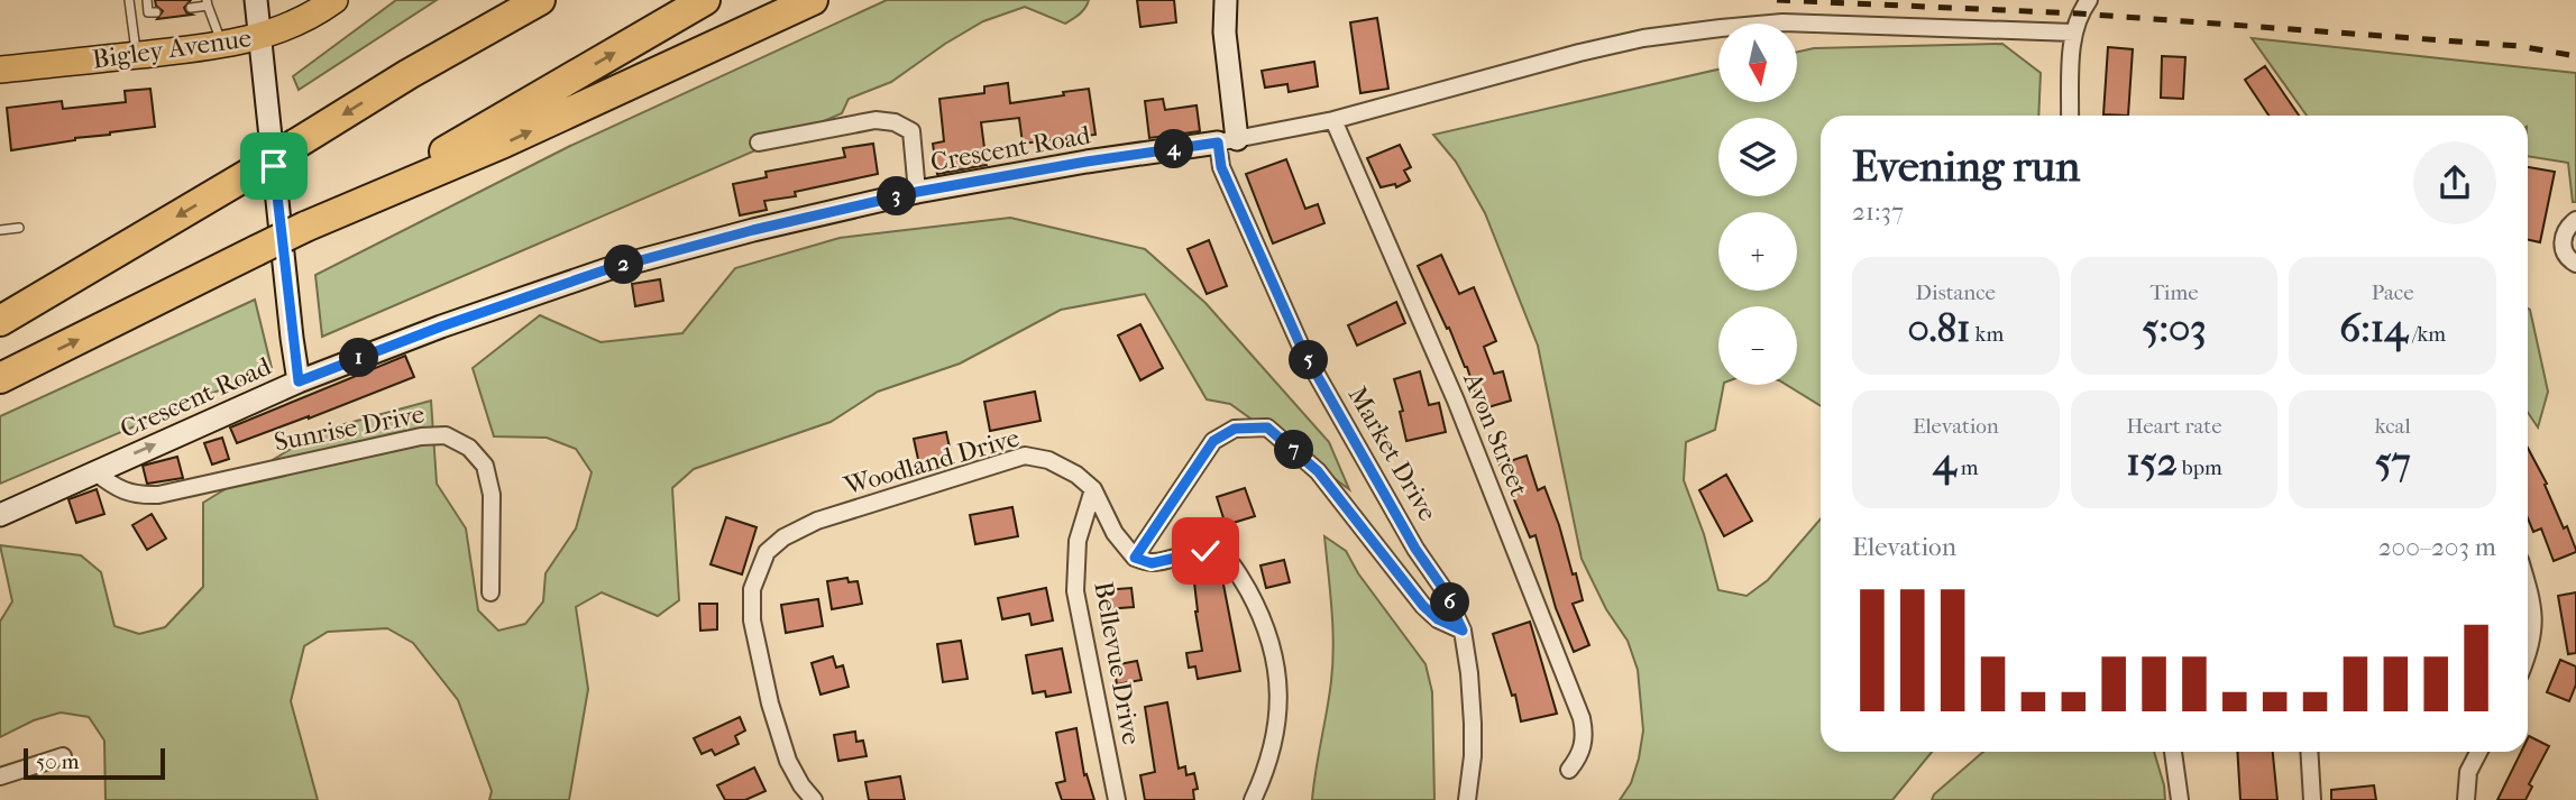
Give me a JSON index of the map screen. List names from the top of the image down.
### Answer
{
  "streets": {
    "main road": ["Bigley Avenue"],
    "street": [
      "Crescent Road",
      "Sunrise Drive",
      "Avon Street",
      "Market Drive",
      "Woodland Drive",
      "Bellevue Drive"
    ]
  },
  "crossings": [
    ["Crescent Road", "Sunrise Drive"],
    ["Crescent Road", "Avon Street"],
    ["Crescent Road", "Market Drive"],
    ["Woodland Drive", "Bellevue Drive"]
  ],
  "scale_bar": "50 m",
  "north": "bottom",
  "page": {
    "map_buttons": ["+", "−"],
    "heading": ["Evening run", "21:37"],
    "pins": [
      "4",
      "3",
      "2",
      "1",
      "5",
      "7",
      "6"
    ],
    "stats": [
      ["Distance", "0.81 km"],
      ["Time", "5:03"],
      ["Pace", "6:14 /km"],
      ["Elevation", "4 m"],
      ["Heart rate", "152 bpm"],
      ["kcal", "57"]
    ],
    "chart": ["Elevation", "200–203 m"],
    "scale": "50 m"
  }
}
